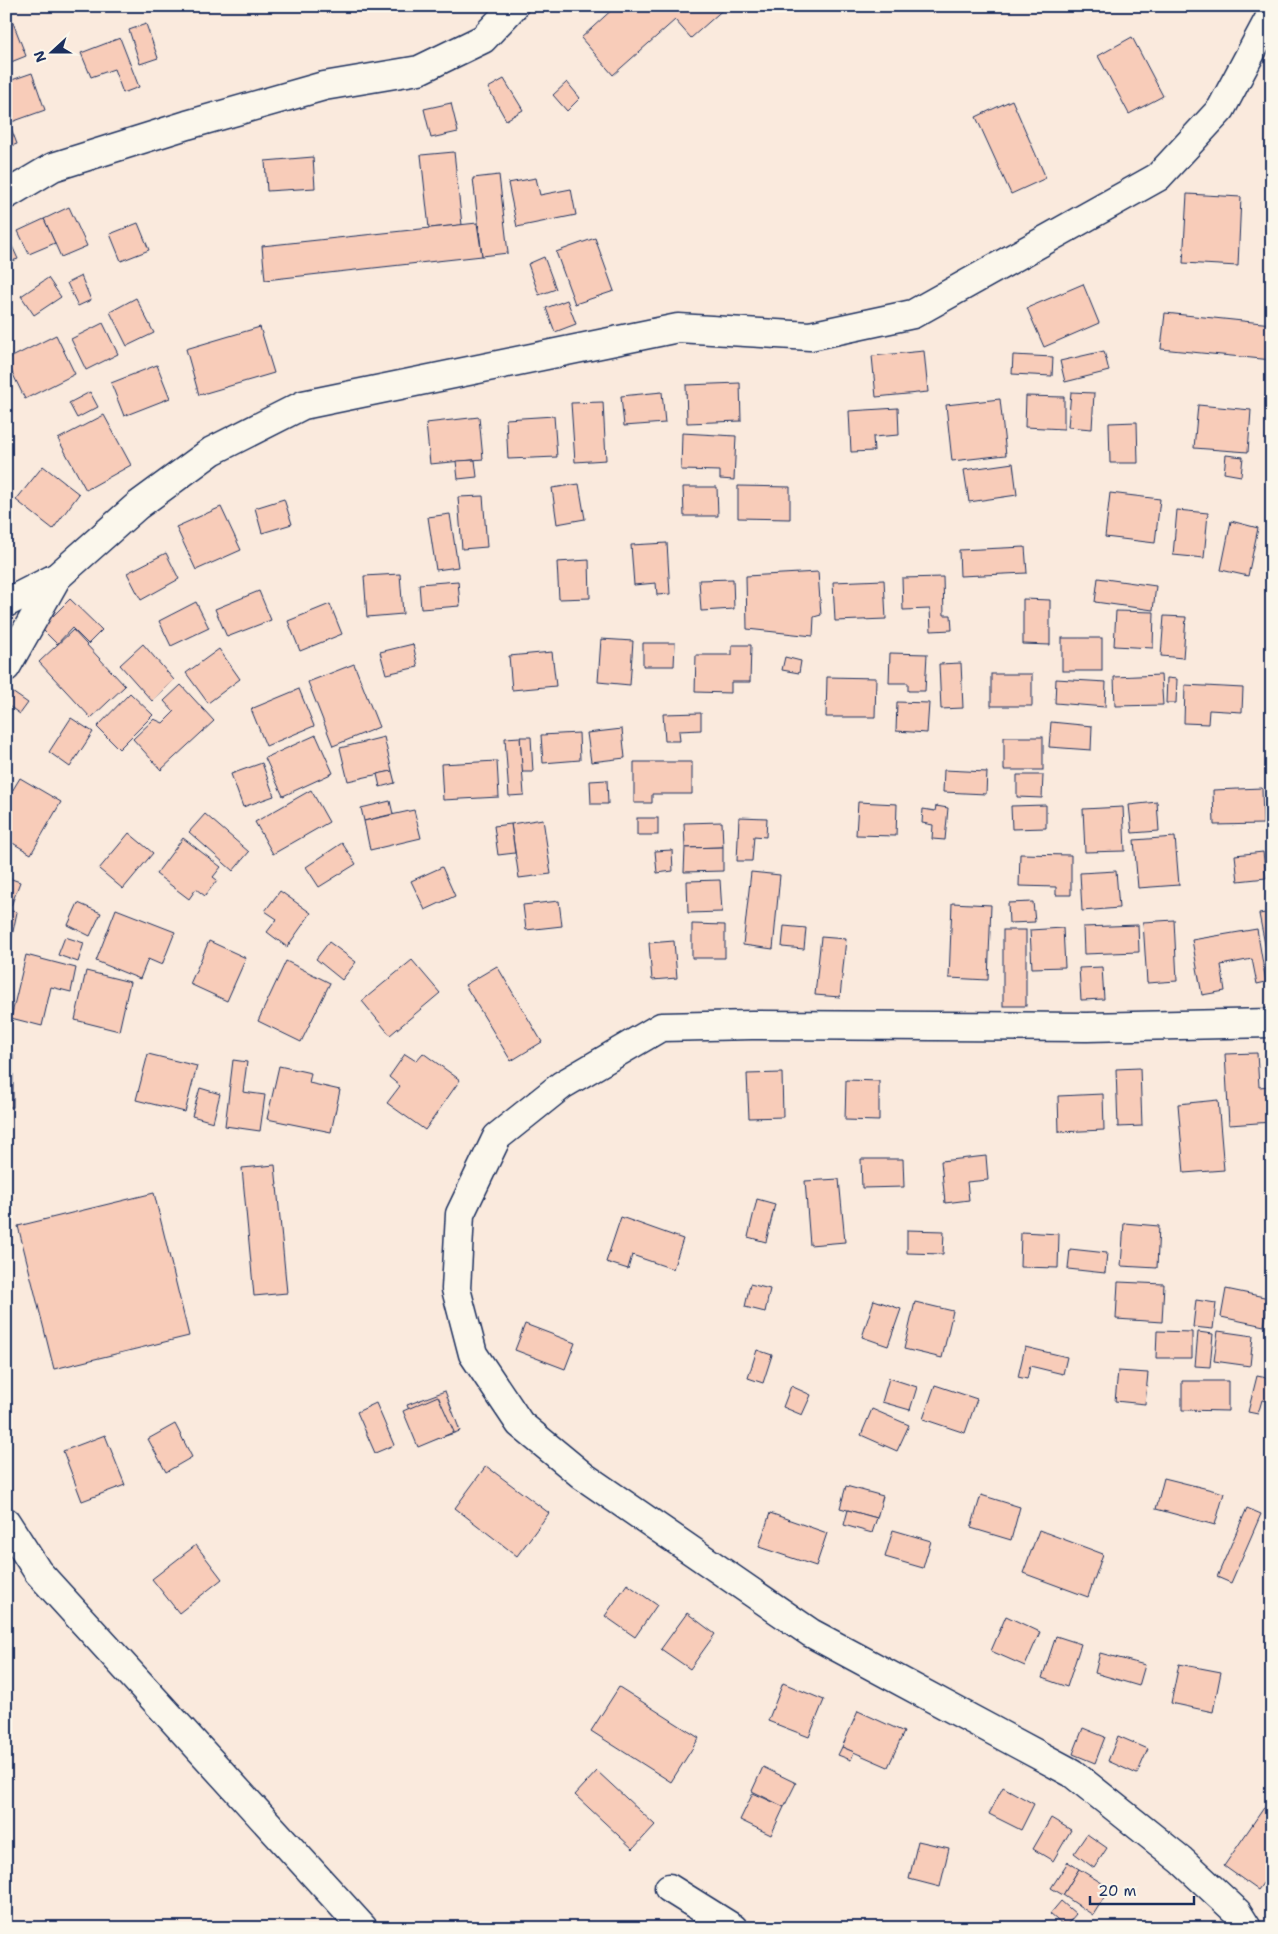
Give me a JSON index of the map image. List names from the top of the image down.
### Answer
{
  "scale_bar": "20 m",
  "north": "left"
}
